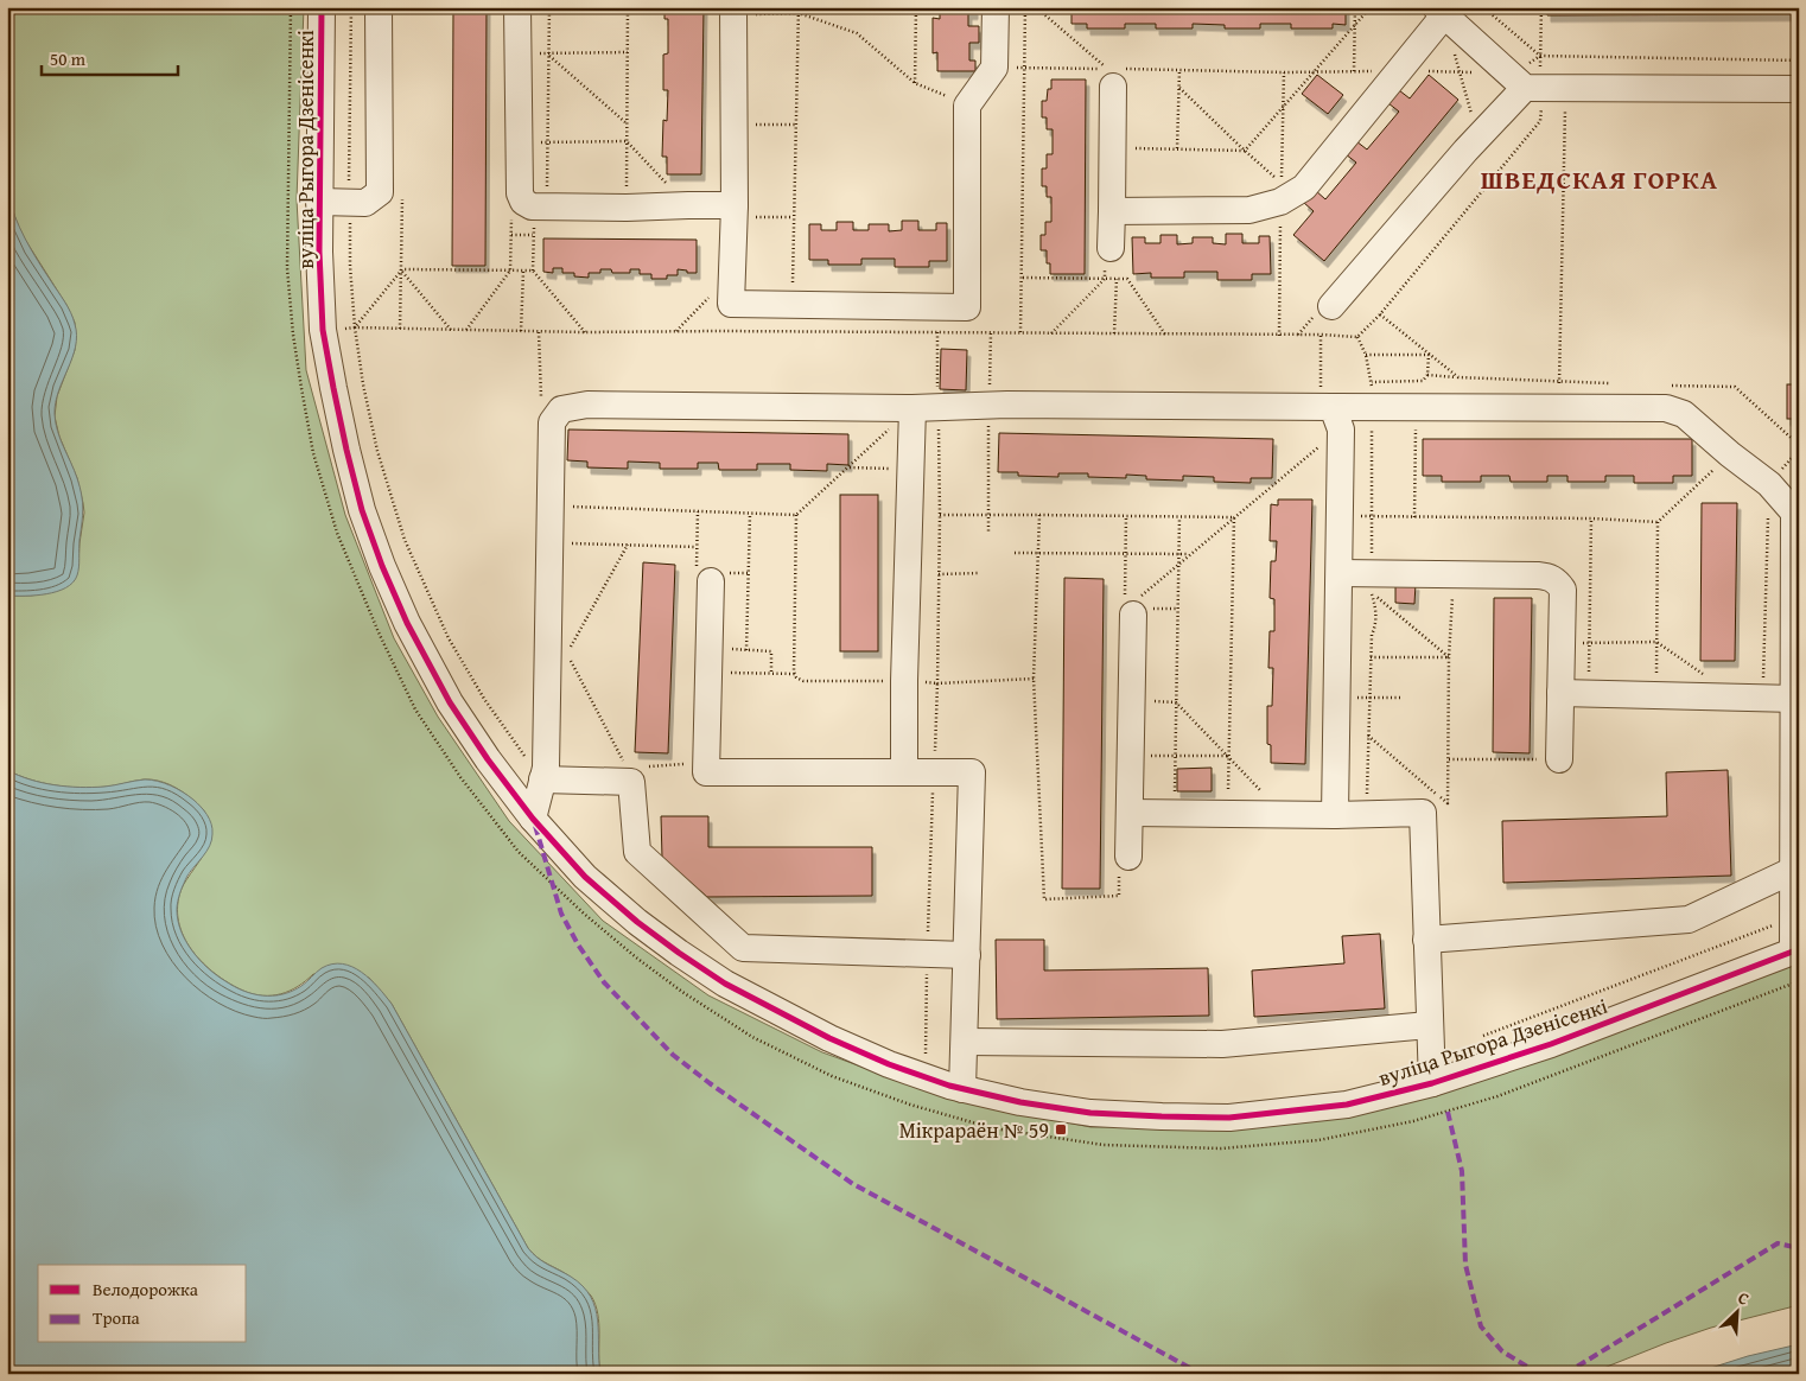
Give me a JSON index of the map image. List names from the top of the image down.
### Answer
{
  "streets": {
    "street": ["вуліца Рыгора Дзенісенкі"]
  },
  "districts": ["ШВЕДСКАЯ ГОРКА"],
  "places": {
    "transit": ["Мікрараён № 59"]
  },
  "legend": ["Велодорожка", "Тропа"],
  "scale_bar": "50 m",
  "north": "top right"
}
